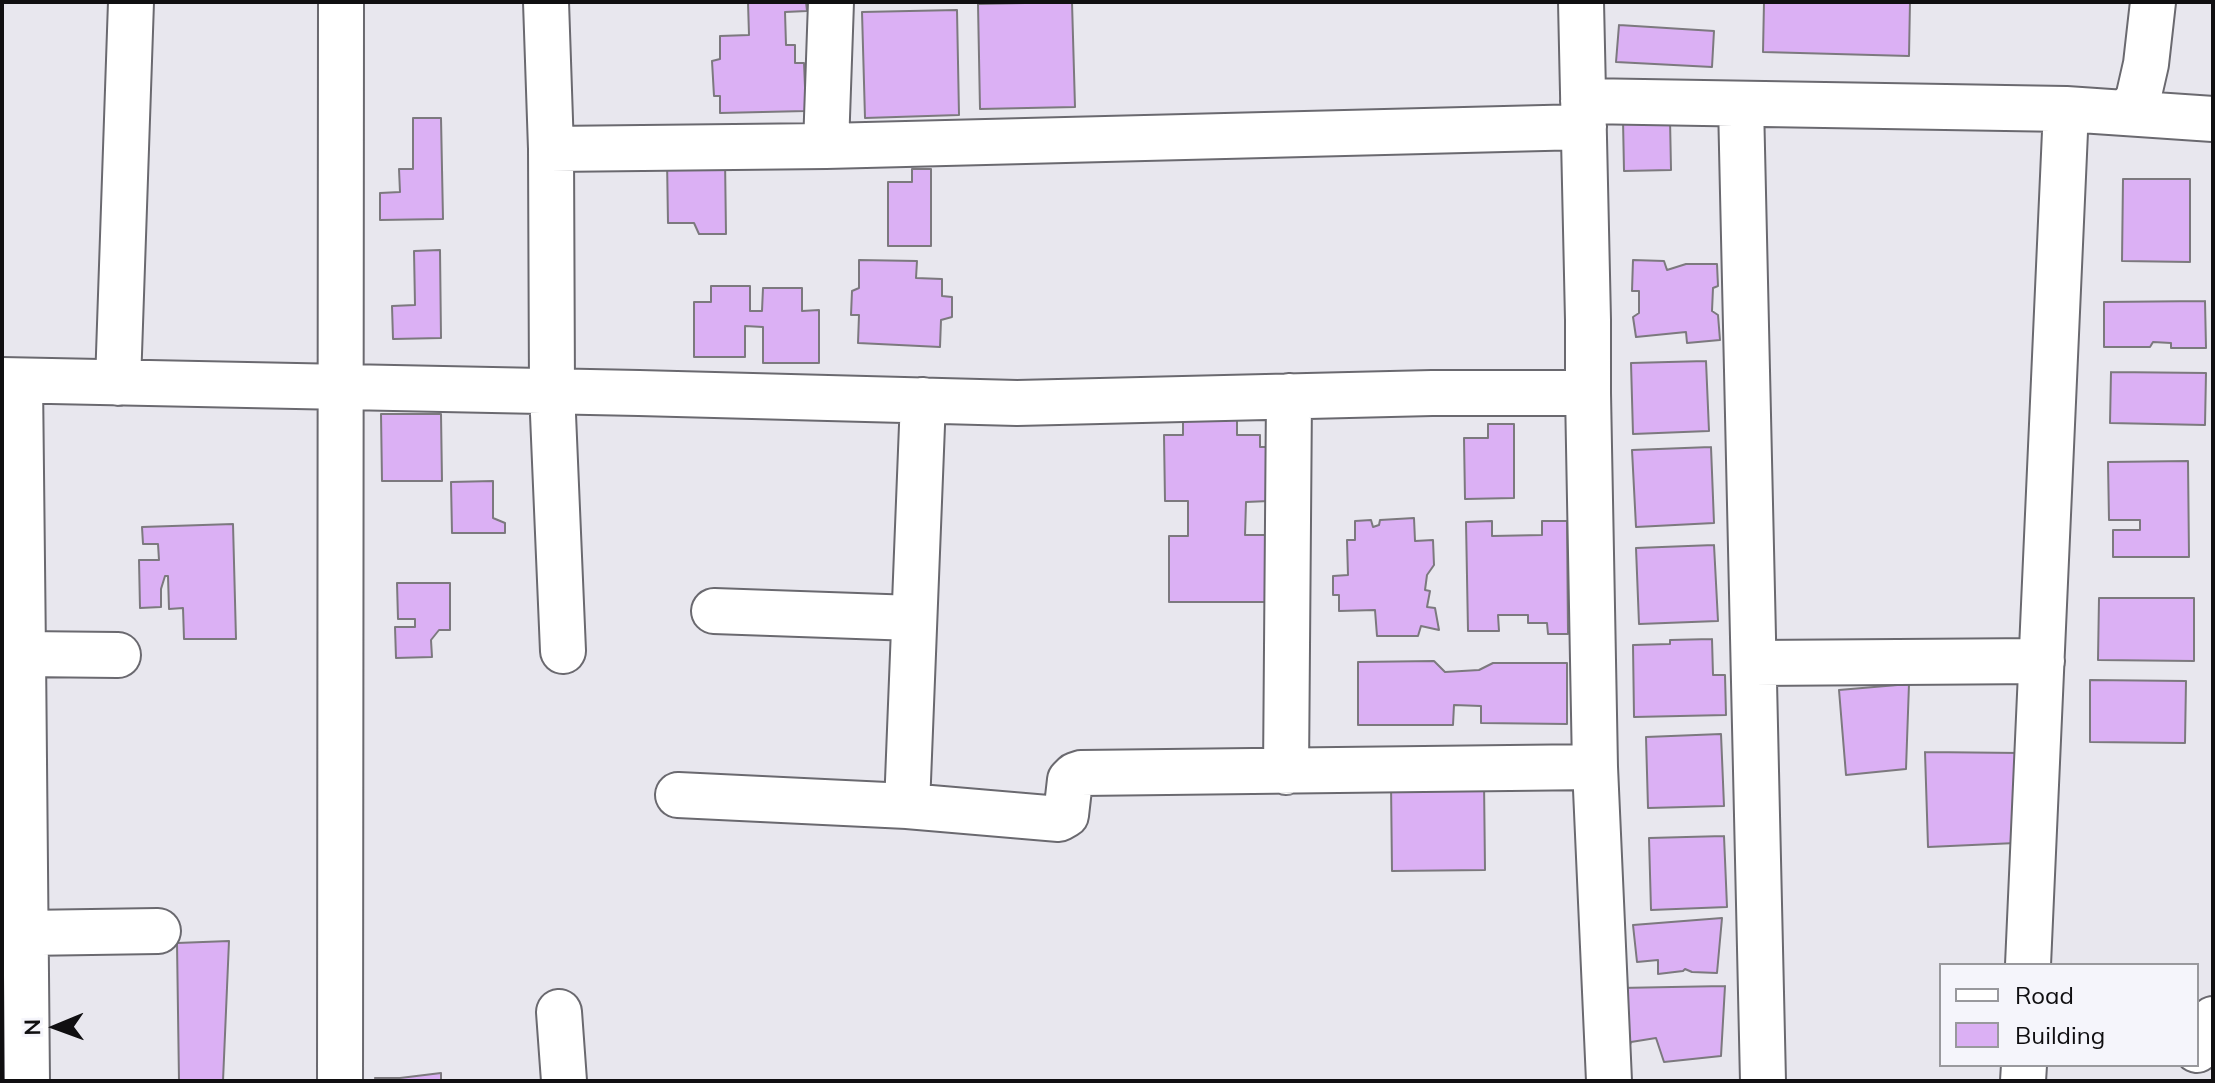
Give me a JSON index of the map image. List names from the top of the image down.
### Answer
{
  "legend": ["Road", "Building"],
  "north": "left"
}
